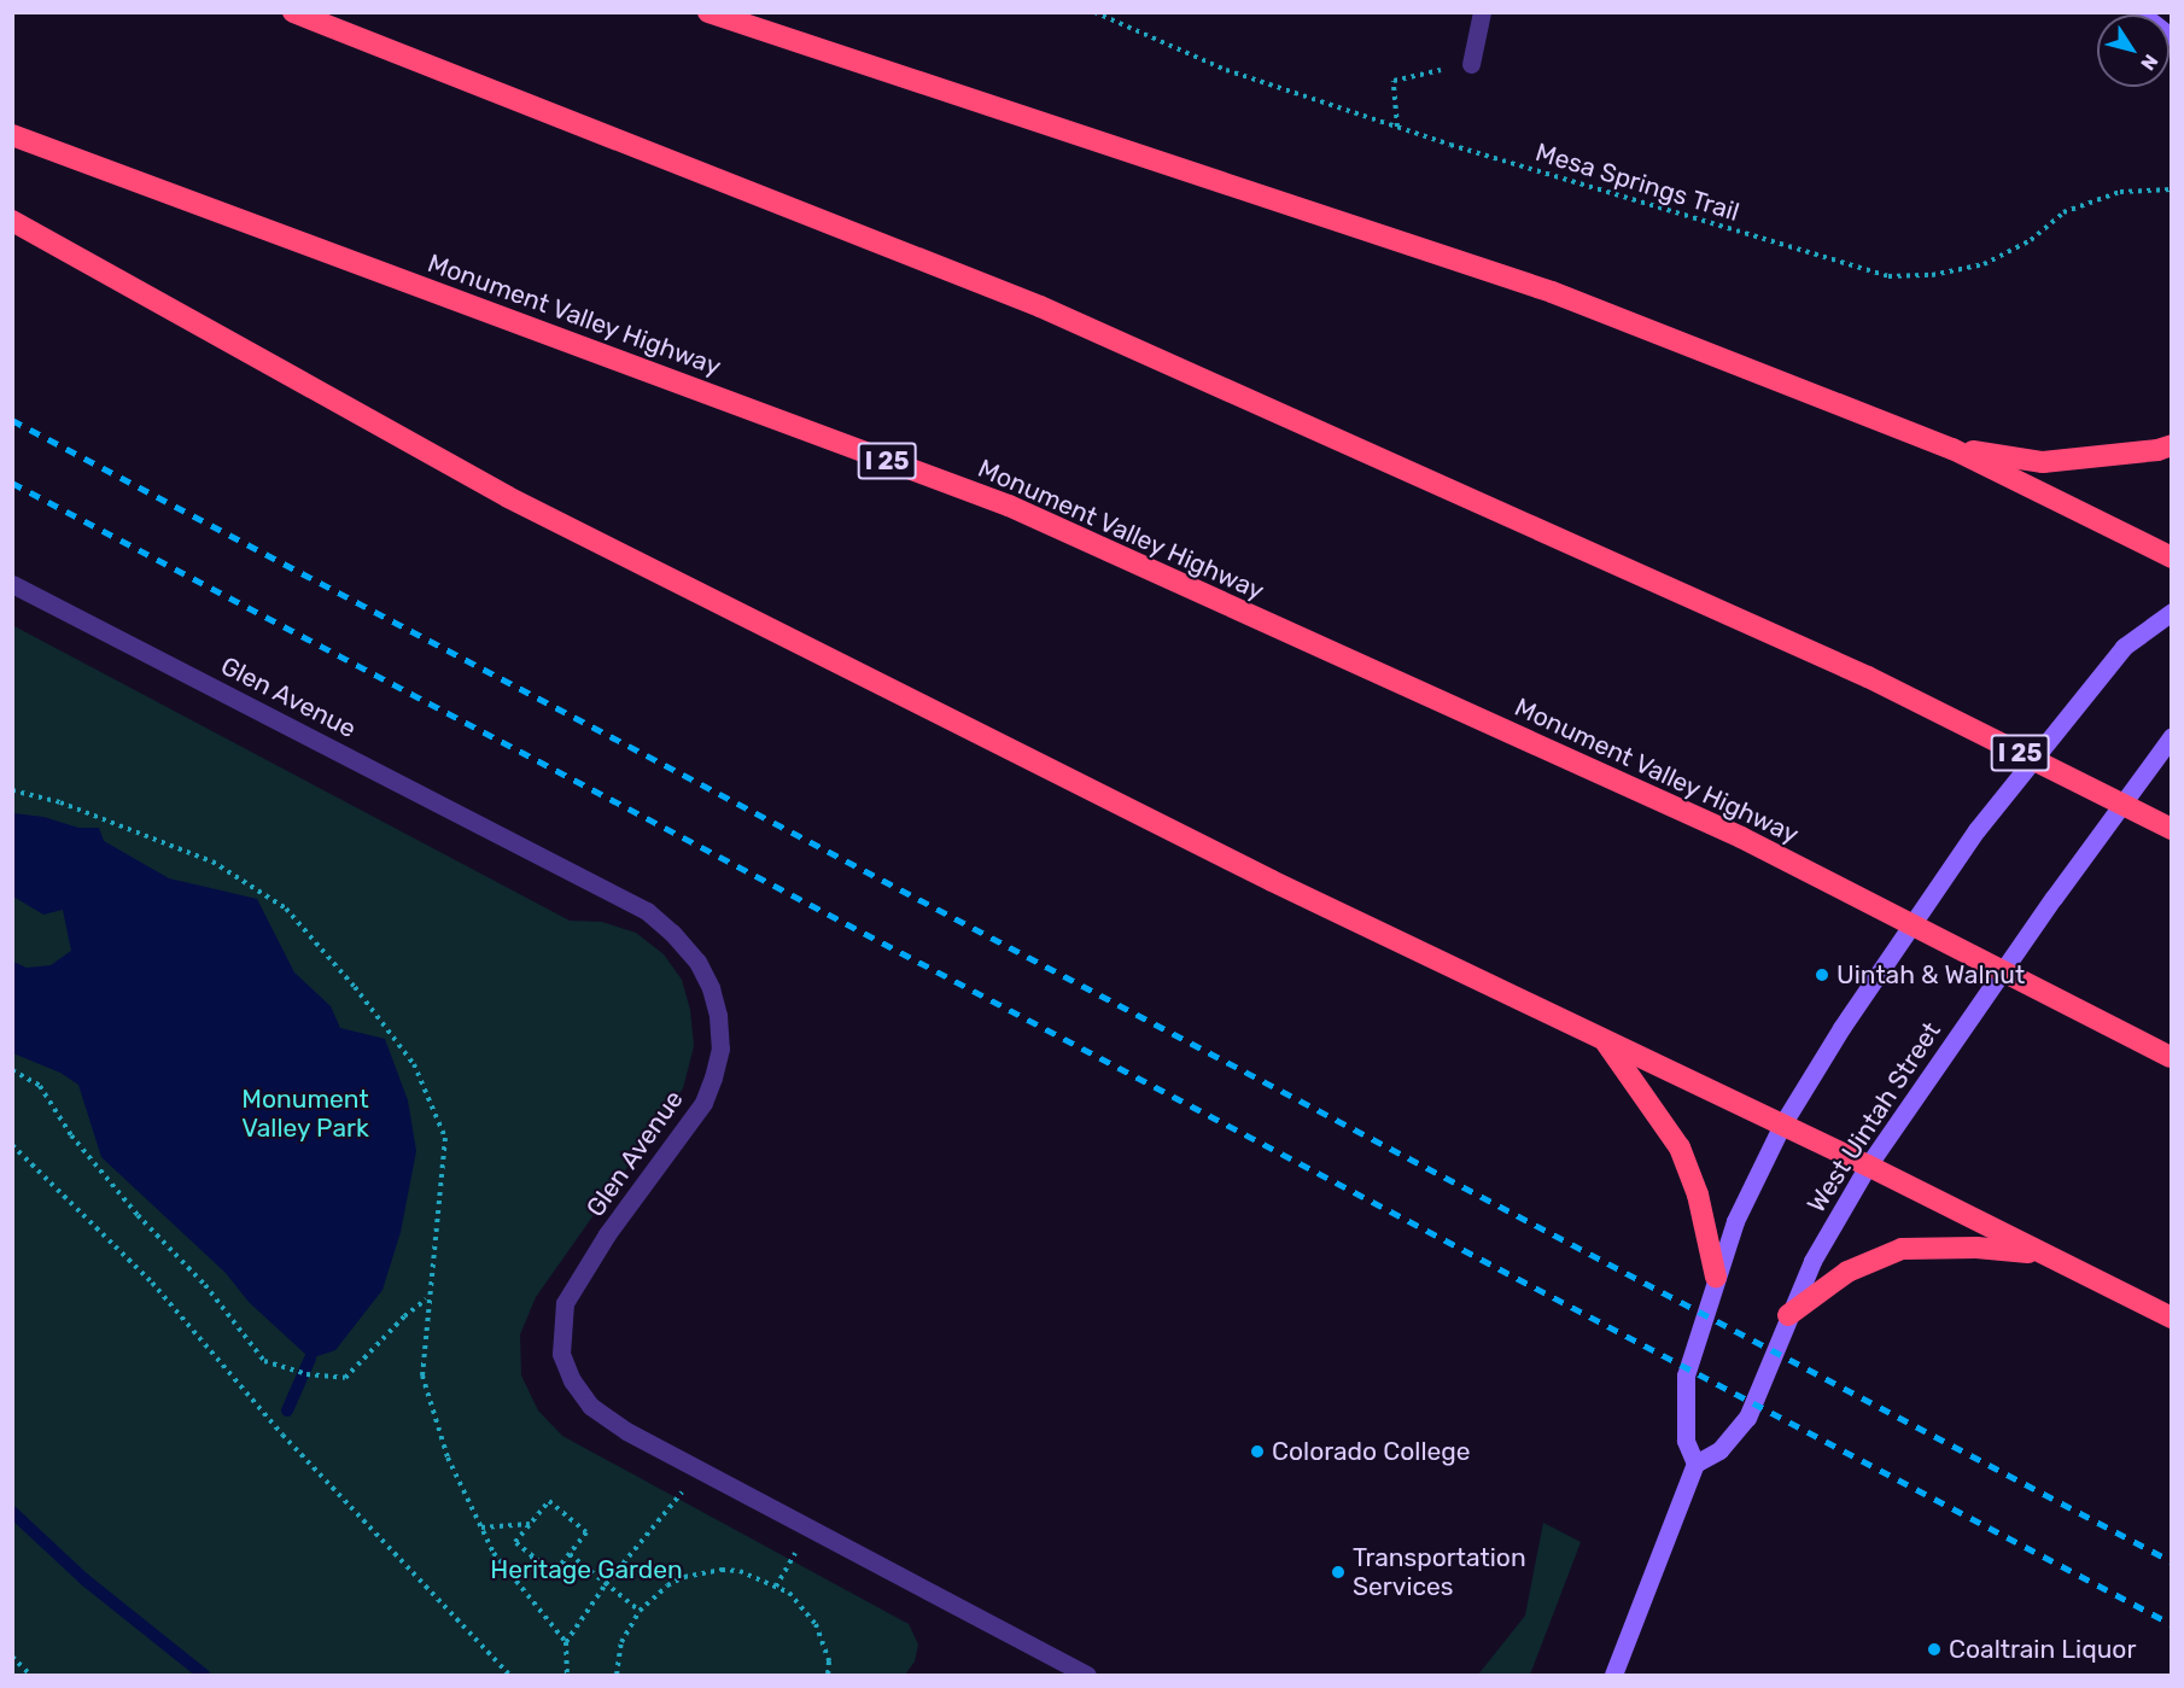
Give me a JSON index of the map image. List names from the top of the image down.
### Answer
{
  "streets": {
    "highway": ["Monument Valley Highway", "I 25"],
    "main road": ["West Uintah Street"],
    "street": ["Glen Avenue"],
    "path": ["Mesa Springs Trail"]
  },
  "parks": ["Monument Valley Park", "Heritage Garden"],
  "places": [
    "Uintah & Walnut",
    "Colorado College",
    "Transportation Services",
    "Coaltrain Liquor"
  ],
  "north": "bottom right"
}
